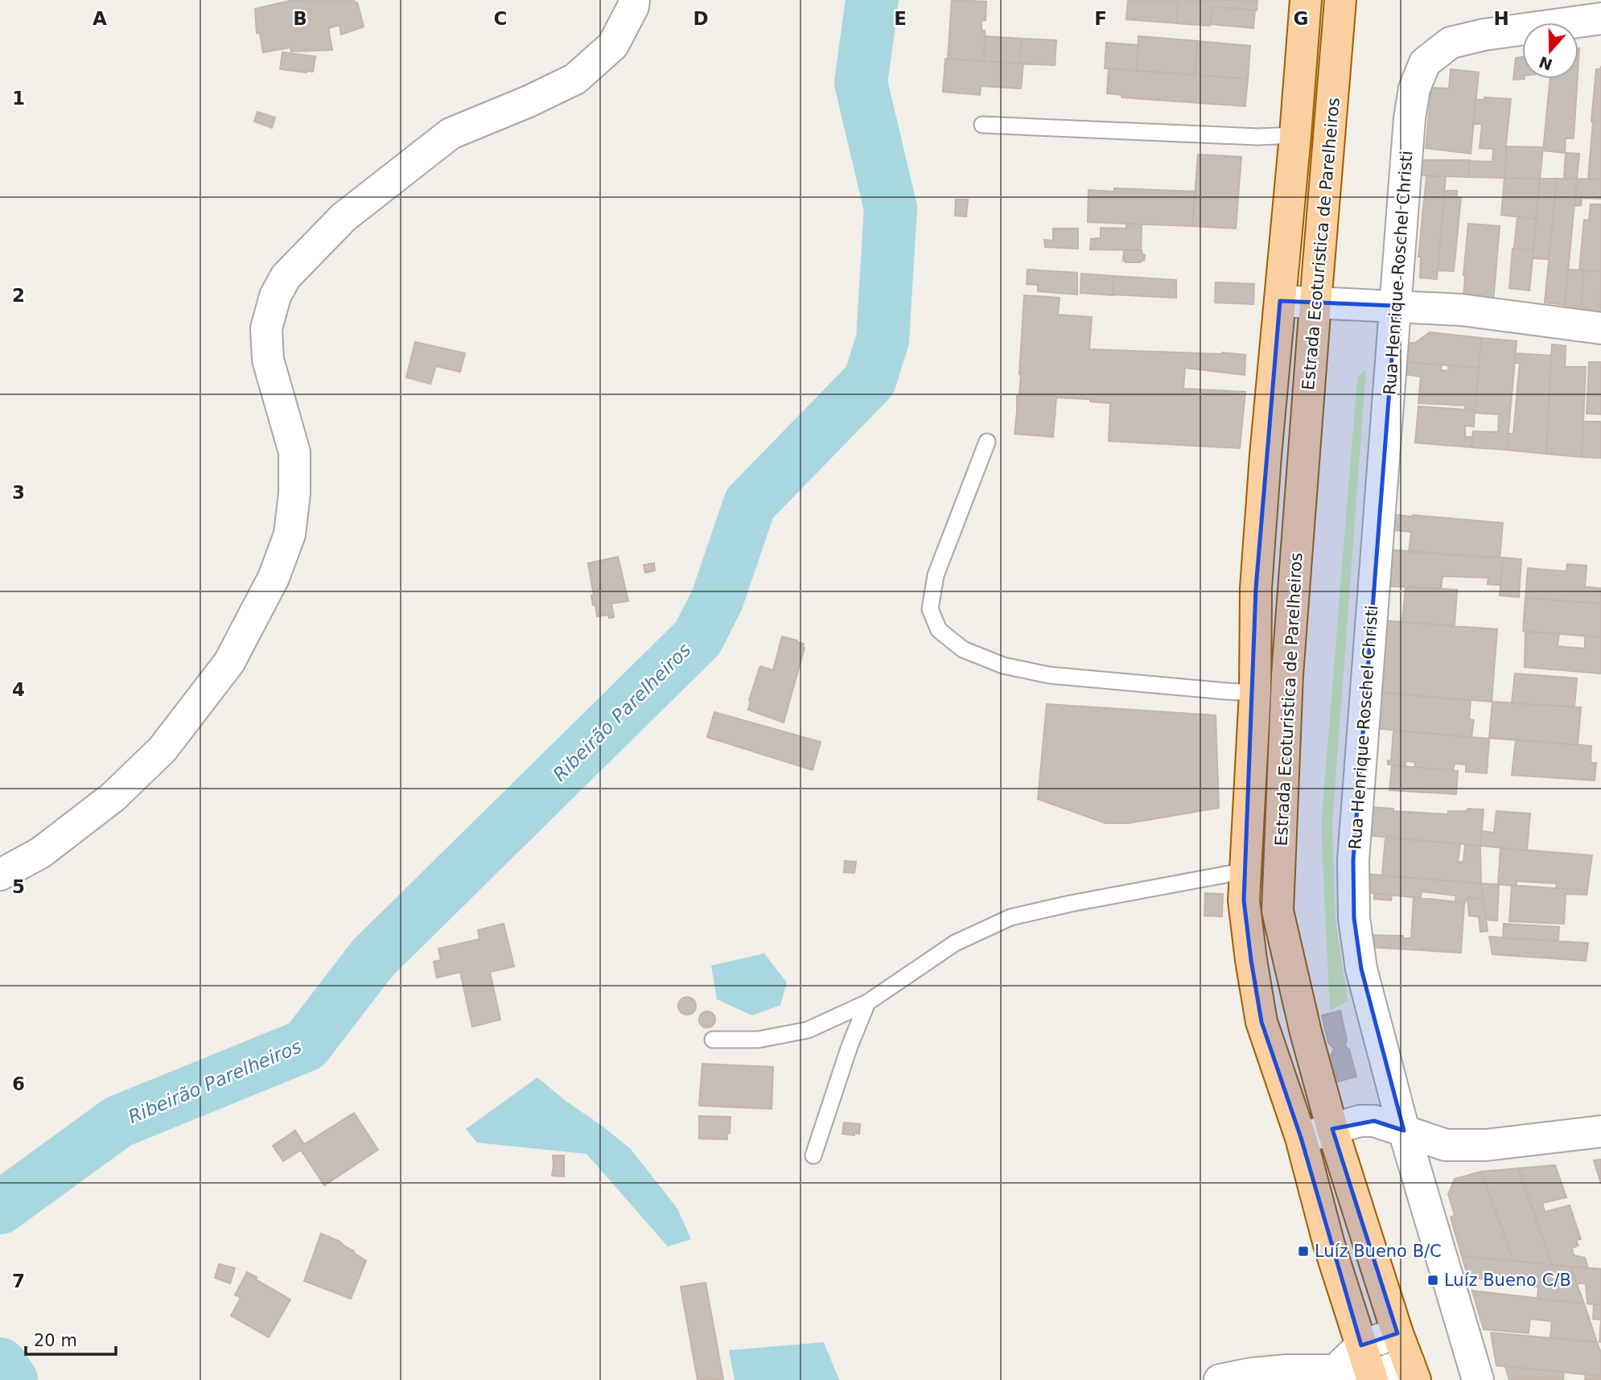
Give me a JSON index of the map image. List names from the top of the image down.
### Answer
{
  "streets": {
    "main road": ["Estrada Ecoturistica de Parelheiros"],
    "street": ["Rua Henrique Roschel Christi"]
  },
  "water": ["Ribeirão Parelheiros"],
  "places": {
    "transit": ["Luíz Bueno B/C", "Luíz Bueno C/B"]
  },
  "scale_bar": "20 m",
  "north": "bottom",
  "grid": {
    "columns": [
      "A",
      "B",
      "C",
      "D",
      "E",
      "F",
      "G",
      "H"
    ],
    "rows": [
      "1",
      "2",
      "3",
      "4",
      "5",
      "6",
      "7"
    ]
  }
}
